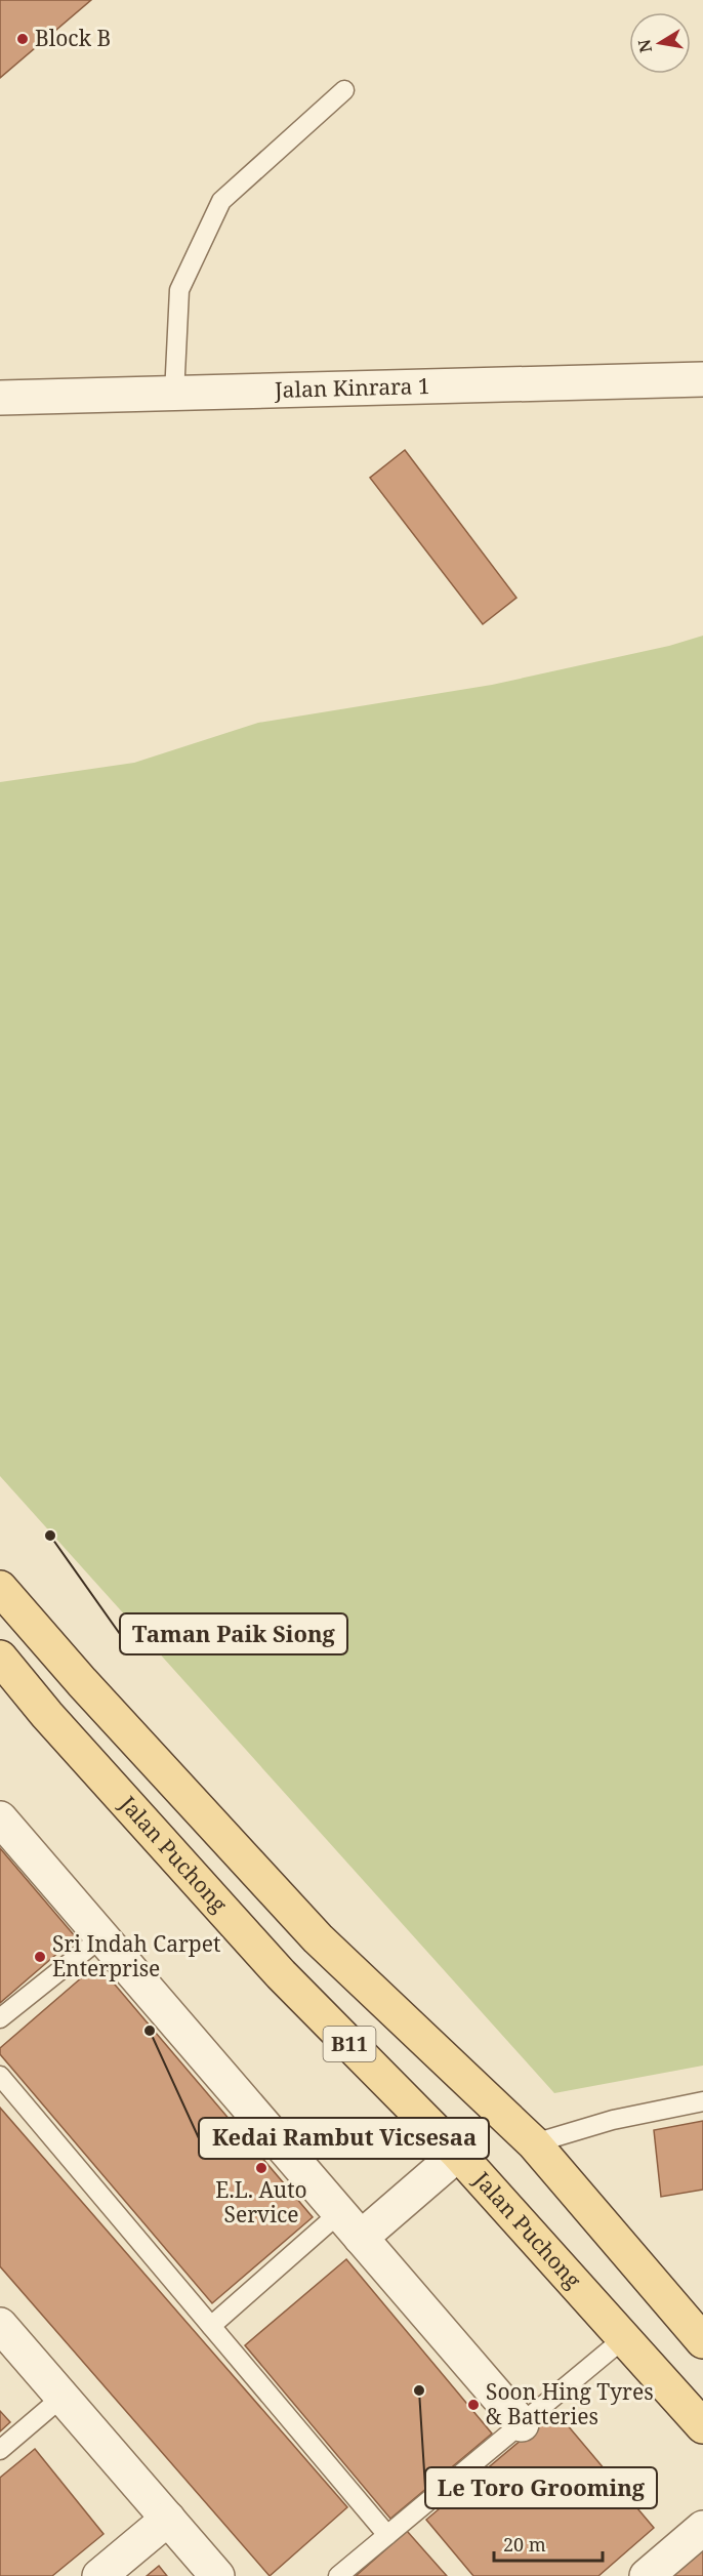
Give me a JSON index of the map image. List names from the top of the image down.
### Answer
{
  "streets": {
    "main road": ["Jalan Puchong", "B11"],
    "street": ["Jalan Kinrara 1"]
  },
  "places": [
    "Block B",
    "Taman Paik Siong",
    "Sri Indah Carpet Enterprise",
    "Kedai Rambut Vicsesaa",
    "E.L. Auto Service",
    "Le Toro Grooming",
    "Soon Hing Tyres & Batteries"
  ],
  "scale_bar": "20 m",
  "north": "left"
}
